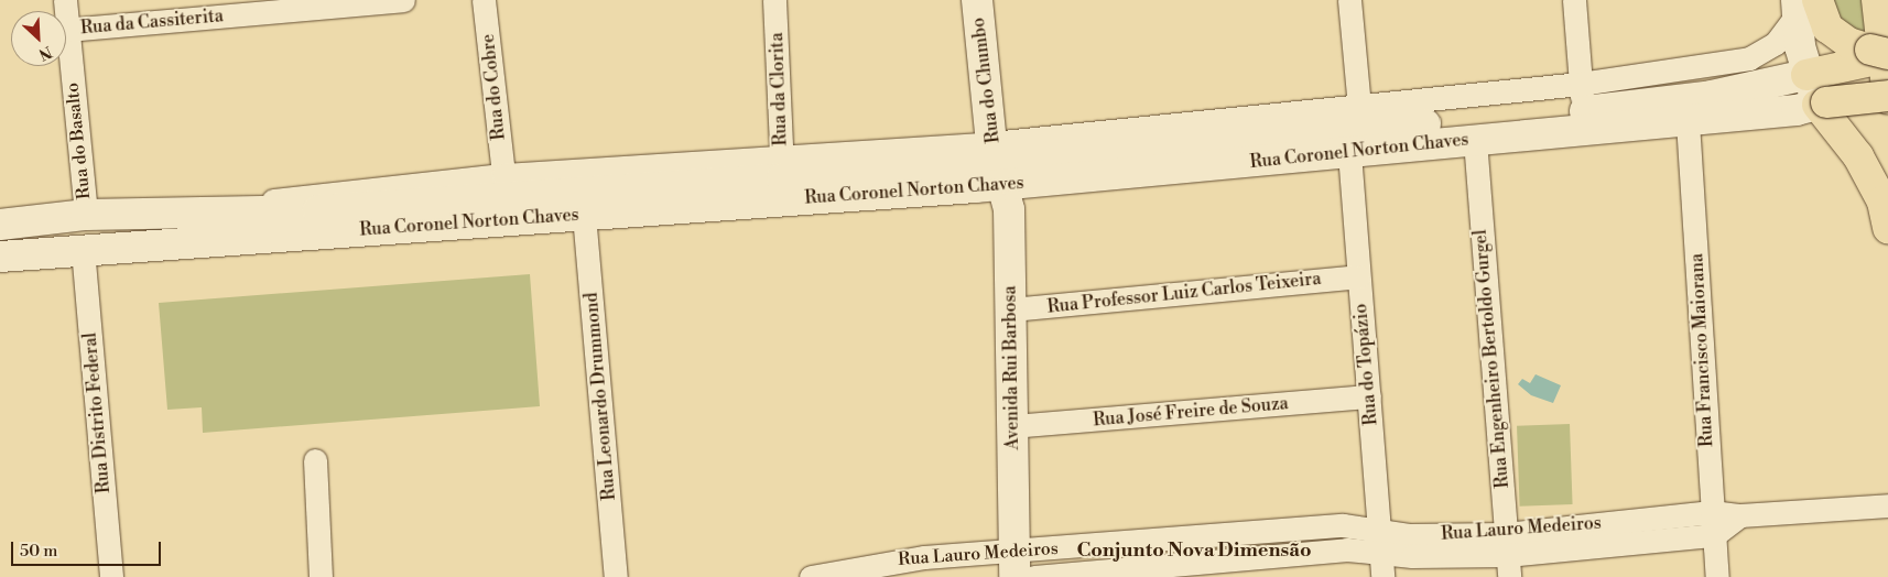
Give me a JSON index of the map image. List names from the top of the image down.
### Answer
{
  "streets": {
    "main road": ["Rua do Chumbo", "Rua Coronel Norton Chaves", "Avenida Rui Barbosa"],
    "street": [
      "Rua da Cassiterita",
      "Rua do Cobre",
      "Rua da Clorita",
      "Rua do Basalto",
      "Rua Professor Luiz Carlos Teixeira",
      "Rua Francisco Maiorana",
      "Rua Engenheiro Bertoldo Gurgel",
      "Rua do Topázio",
      "Rua Leonardo Drummond",
      "Rua José Freire de Souza",
      "Rua Distrito Federal",
      "Rua Lauro Medeiros"
    ]
  },
  "crossings": [
    ["Rua da Cassiterita", "Rua do Basalto"],
    ["Rua do Chumbo", "Rua Coronel Norton Chaves"],
    ["Rua do Chumbo", "Avenida Rui Barbosa"],
    ["Rua do Cobre", "Rua Coronel Norton Chaves"],
    ["Rua da Clorita", "Rua Coronel Norton Chaves"],
    ["Rua do Basalto", "Rua Coronel Norton Chaves"],
    ["Rua Coronel Norton Chaves", "Rua Francisco Maiorana"],
    ["Rua Coronel Norton Chaves", "Rua Engenheiro Bertoldo Gurgel"],
    ["Rua Coronel Norton Chaves", "Rua do Topázio"],
    ["Rua Coronel Norton Chaves", "Avenida Rui Barbosa"],
    ["Rua Coronel Norton Chaves", "Rua Leonardo Drummond"],
    ["Rua Coronel Norton Chaves", "Rua Distrito Federal"],
    ["Rua Professor Luiz Carlos Teixeira", "Rua do Topázio"],
    ["Rua Professor Luiz Carlos Teixeira", "Avenida Rui Barbosa"],
    ["Rua Francisco Maiorana", "Rua Lauro Medeiros"],
    ["Rua Engenheiro Bertoldo Gurgel", "Rua Lauro Medeiros"],
    ["Rua do Topázio", "Rua José Freire de Souza"],
    ["Rua do Topázio", "Rua Lauro Medeiros"],
    ["Avenida Rui Barbosa", "Rua José Freire de Souza"],
    ["Avenida Rui Barbosa", "Rua Lauro Medeiros"]
  ],
  "districts": ["Conjunto Nova Dimensão"],
  "scale_bar": "50 m",
  "north": "bottom right"
}
